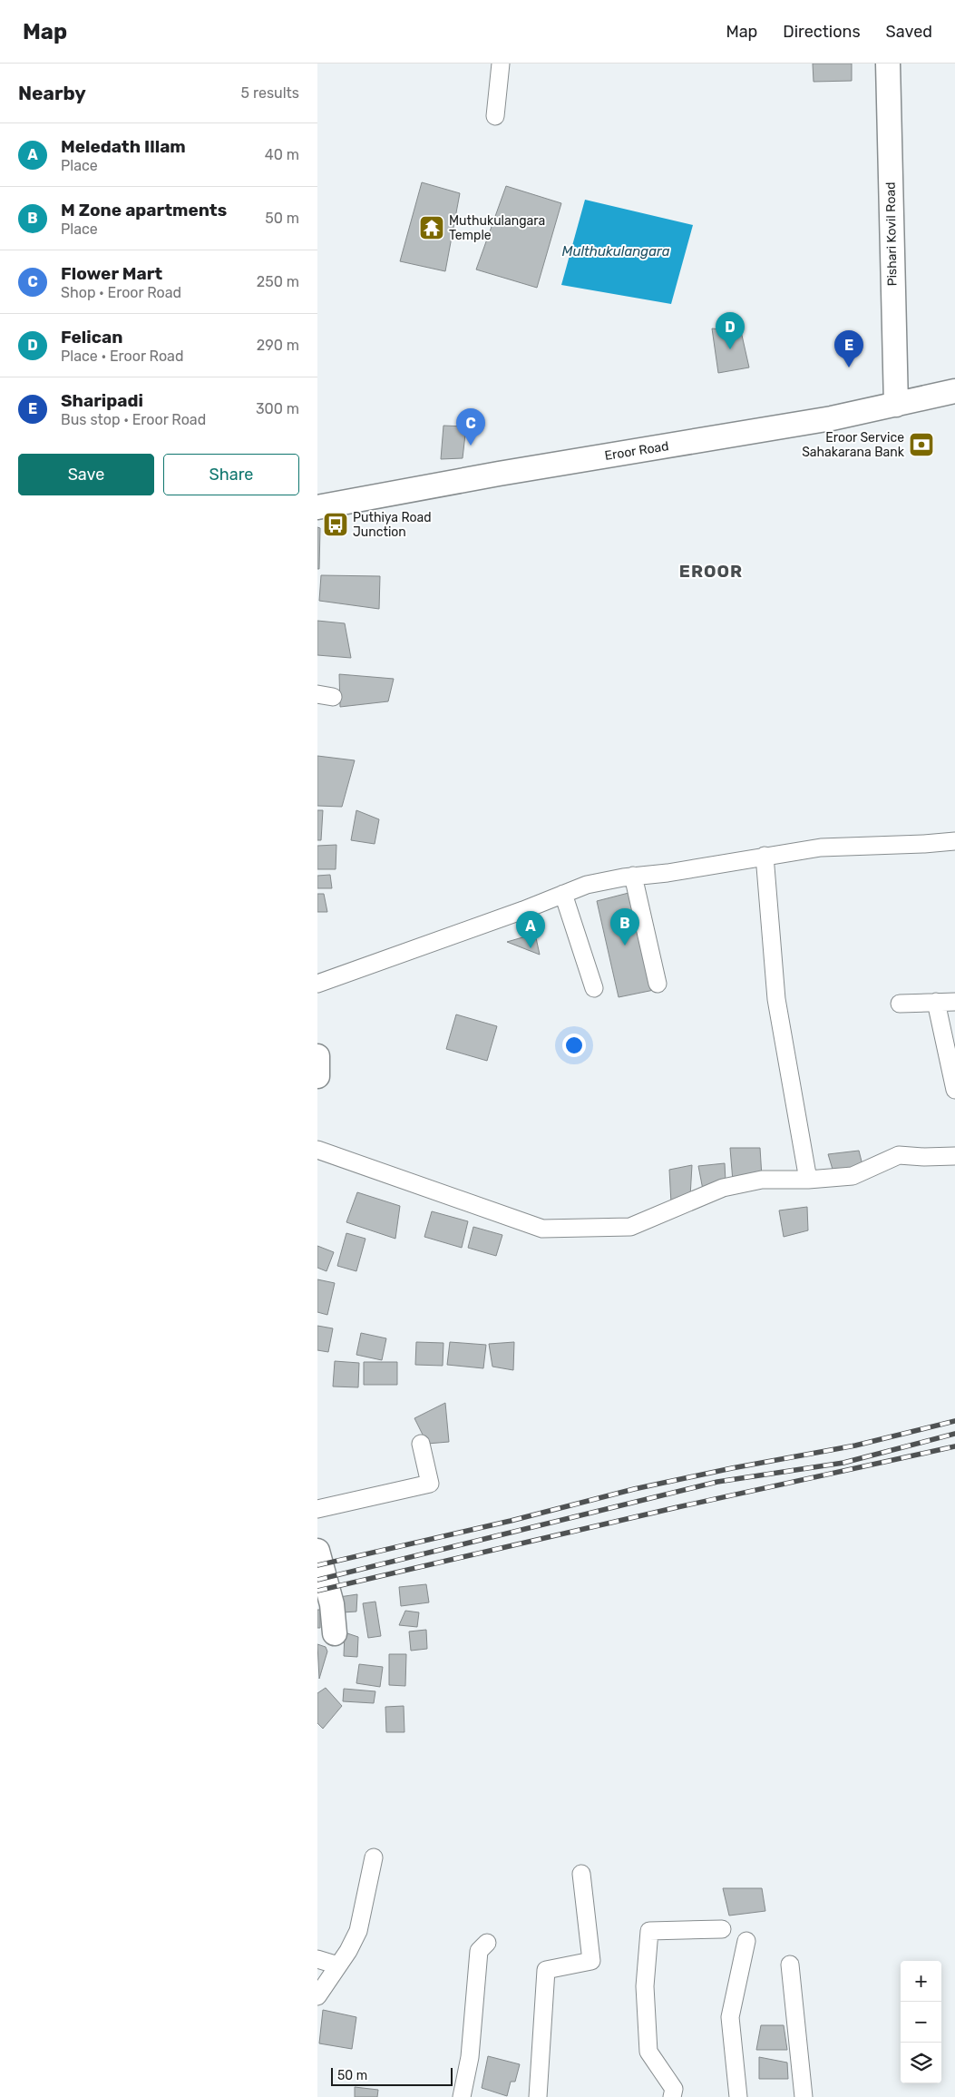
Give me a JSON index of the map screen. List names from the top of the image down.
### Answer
{
  "streets": {
    "main road": ["Pishari Kovil Road", "Eroor Road"]
  },
  "crossings": [
    ["Pishari Kovil Road", "Eroor Road"]
  ],
  "districts": ["EROOR"],
  "water": ["Multhukulangara"],
  "places": {
    "temple": ["Muthukulangara Temple"],
    "bank": ["Eroor Service Sahakarana Bank"],
    "bus stop": ["Puthiya Road Junction"]
  },
  "scale_bar": "50 m",
  "page": {
    "header": "Map",
    "nav": ["Map", "Directions", "Saved"],
    "heading": ["Nearby", "5 results"],
    "list": [
      {
        "mark": "A",
        "name": "Meledath Illam",
        "note": "Place",
        "value": "40 m"
      },
      {
        "mark": "B",
        "name": "M Zone apartments",
        "note": "Place",
        "value": "50 m"
      },
      {
        "mark": "C",
        "name": "Flower Mart",
        "note": "Shop · Eroor Road",
        "value": "250 m"
      },
      {
        "mark": "D",
        "name": "Felican",
        "note": "Place · Eroor Road",
        "value": "290 m"
      },
      {
        "mark": "E",
        "name": "Sharipadi",
        "note": "Bus stop · Eroor Road",
        "value": "300 m"
      }
    ],
    "pins": [
      "D",
      "E",
      "C",
      "B",
      "A"
    ],
    "buttons": ["Save", "Share"],
    "map_buttons": ["+", "−"],
    "scale": "50 m"
  }
}
